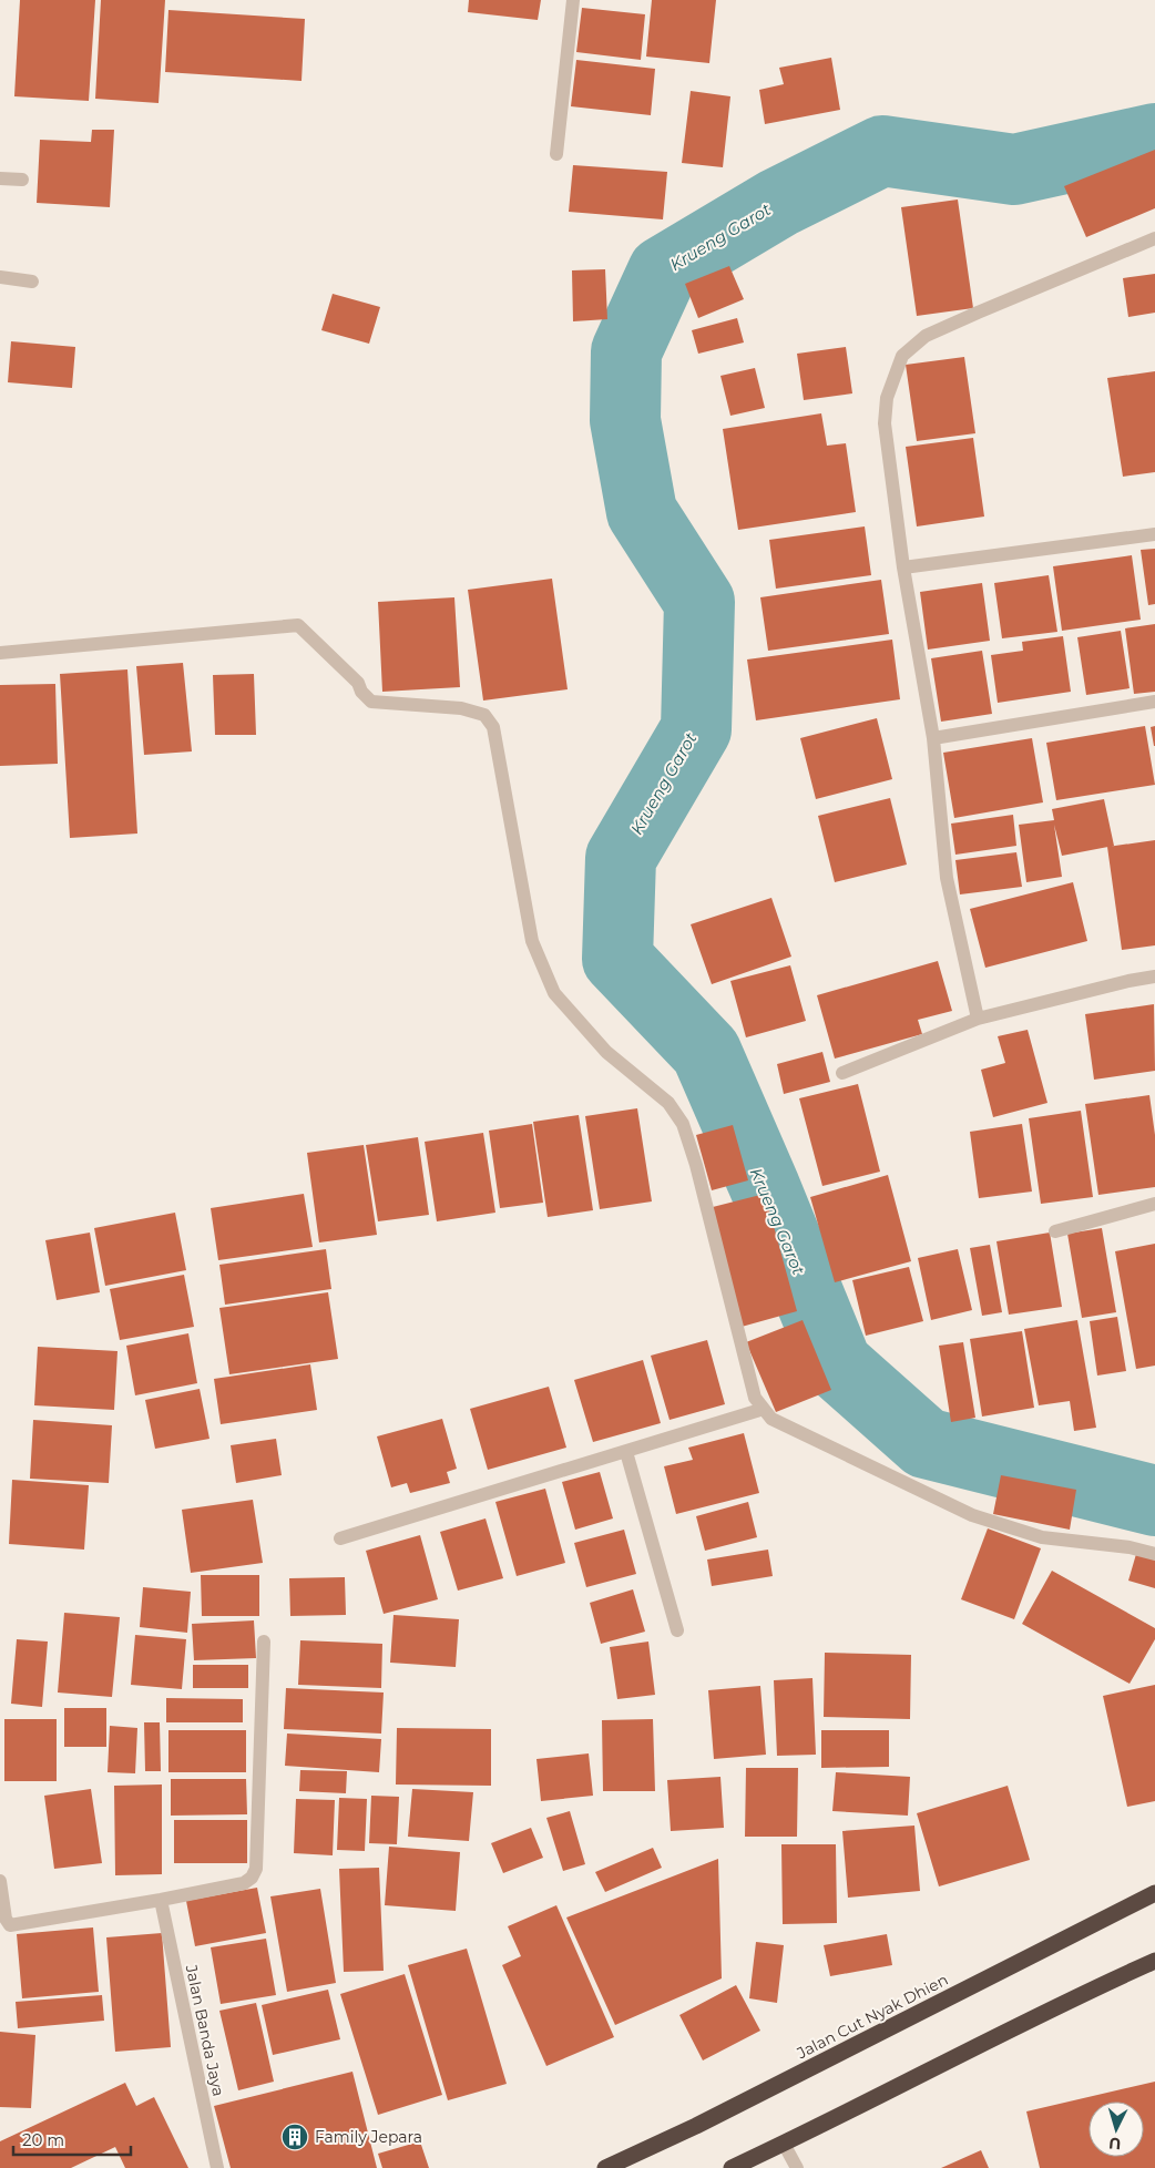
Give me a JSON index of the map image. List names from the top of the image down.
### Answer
{
  "streets": {
    "highway": ["Jalan Cut Nyak Dhien"],
    "street": ["Jalan Banda Jaya"]
  },
  "water": ["Krueng Garot"],
  "places": {
    "building": ["Family Jepara"]
  },
  "scale_bar": "20 m",
  "north": "bottom"
}
